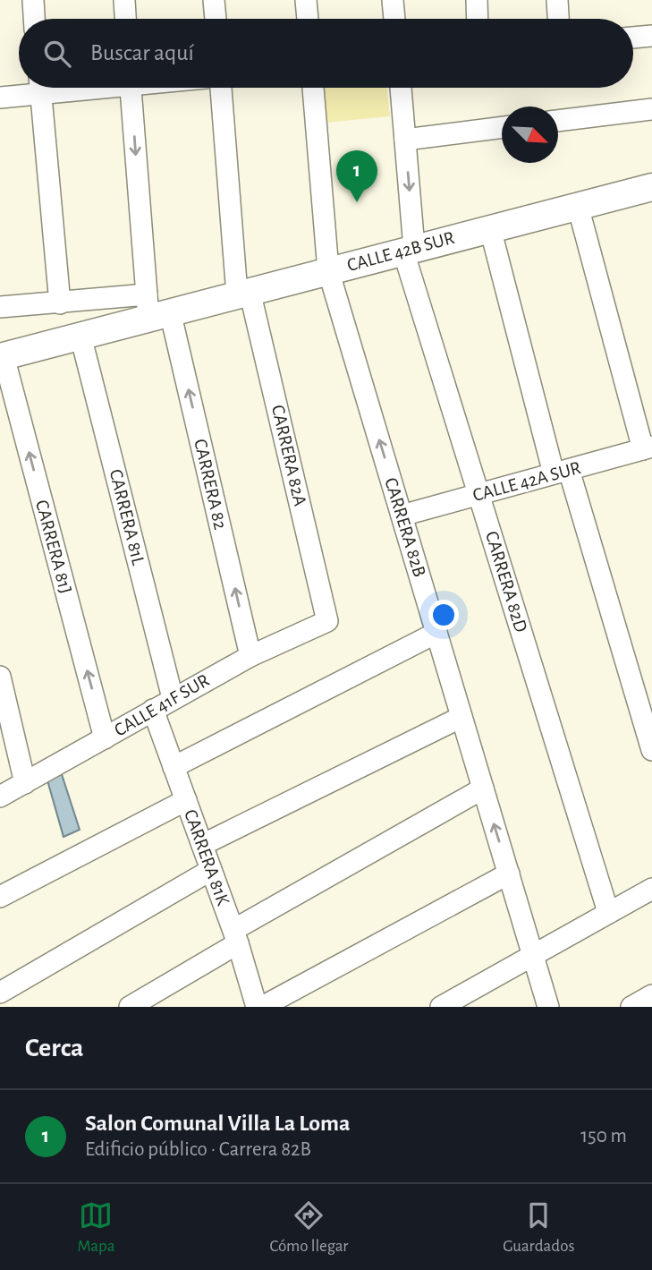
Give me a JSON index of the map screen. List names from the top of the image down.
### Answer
{
  "streets": {
    "street": [
      "CALLE 42B SUR",
      "CARRERA 82A",
      "CALLE 42A SUR",
      "CARRERA 82",
      "CARRERA 81L",
      "CARRERA 82B",
      "CARRERA 81J",
      "CARRERA 82D",
      "CALLE 41F SUR",
      "CARRERA 81K"
    ]
  },
  "crossings": [
    ["CALLE 42B SUR", "CARRERA 82A"],
    ["CALLE 42B SUR", "CARRERA 82"],
    ["CALLE 42B SUR", "CARRERA 82B"],
    ["CALLE 42B SUR", "CARRERA 82D"],
    ["CARRERA 82A", "CALLE 41F SUR"],
    ["CALLE 42A SUR", "CARRERA 82B"],
    ["CALLE 42A SUR", "CARRERA 82D"],
    ["CARRERA 82", "CALLE 41F SUR"],
    ["CARRERA 81L", "CALLE 41F SUR"],
    ["CARRERA 81J", "CALLE 41F SUR"],
    ["CALLE 41F SUR", "CARRERA 81K"]
  ],
  "one_way": ["CARRERA 81J"],
  "north": "bottom right",
  "page": {
    "search": "Buscar aquí",
    "pins": "1",
    "heading": "Cerca",
    "list": [
      {
        "mark": "1",
        "name": "Salon Comunal Villa La Loma",
        "note": "Edificio público · Carrera 82B",
        "value": "150 m"
      }
    ],
    "nav": ["Mapa", "Cómo llegar", "Guardados"]
  }
}
